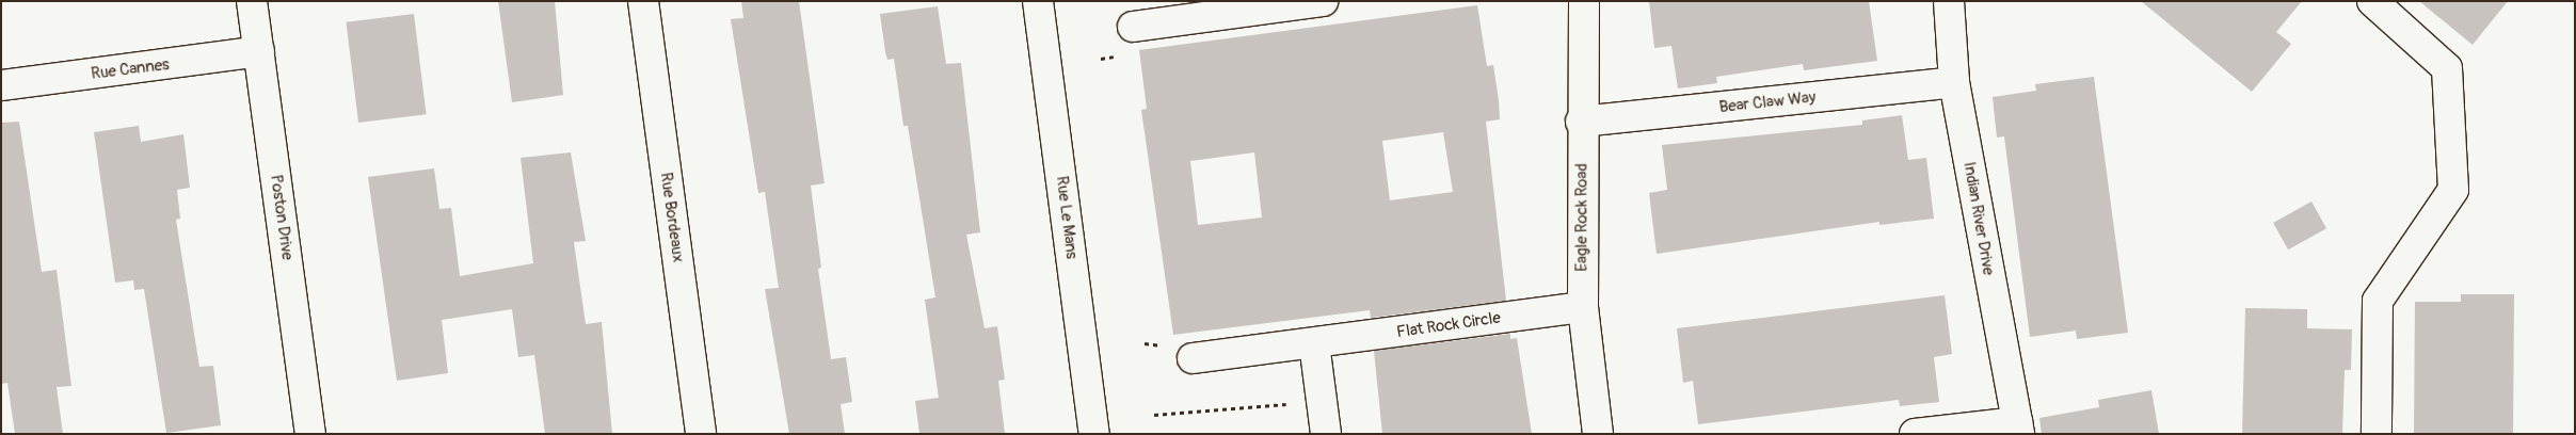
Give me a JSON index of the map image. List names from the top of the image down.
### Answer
{
  "streets": {
    "street": [
      "Rue Cannes",
      "Bear Claw Way",
      "Poston Drive",
      "Rue Bordeaux",
      "Rue Le Mans",
      "Eagle Rock Road",
      "Indian River Drive",
      "Flat Rock Circle"
    ]
  },
  "crossings": [
    ["Rue Cannes", "Poston Drive"],
    ["Bear Claw Way", "Eagle Rock Road"],
    ["Bear Claw Way", "Indian River Drive"],
    ["Eagle Rock Road", "Flat Rock Circle"]
  ]
}
